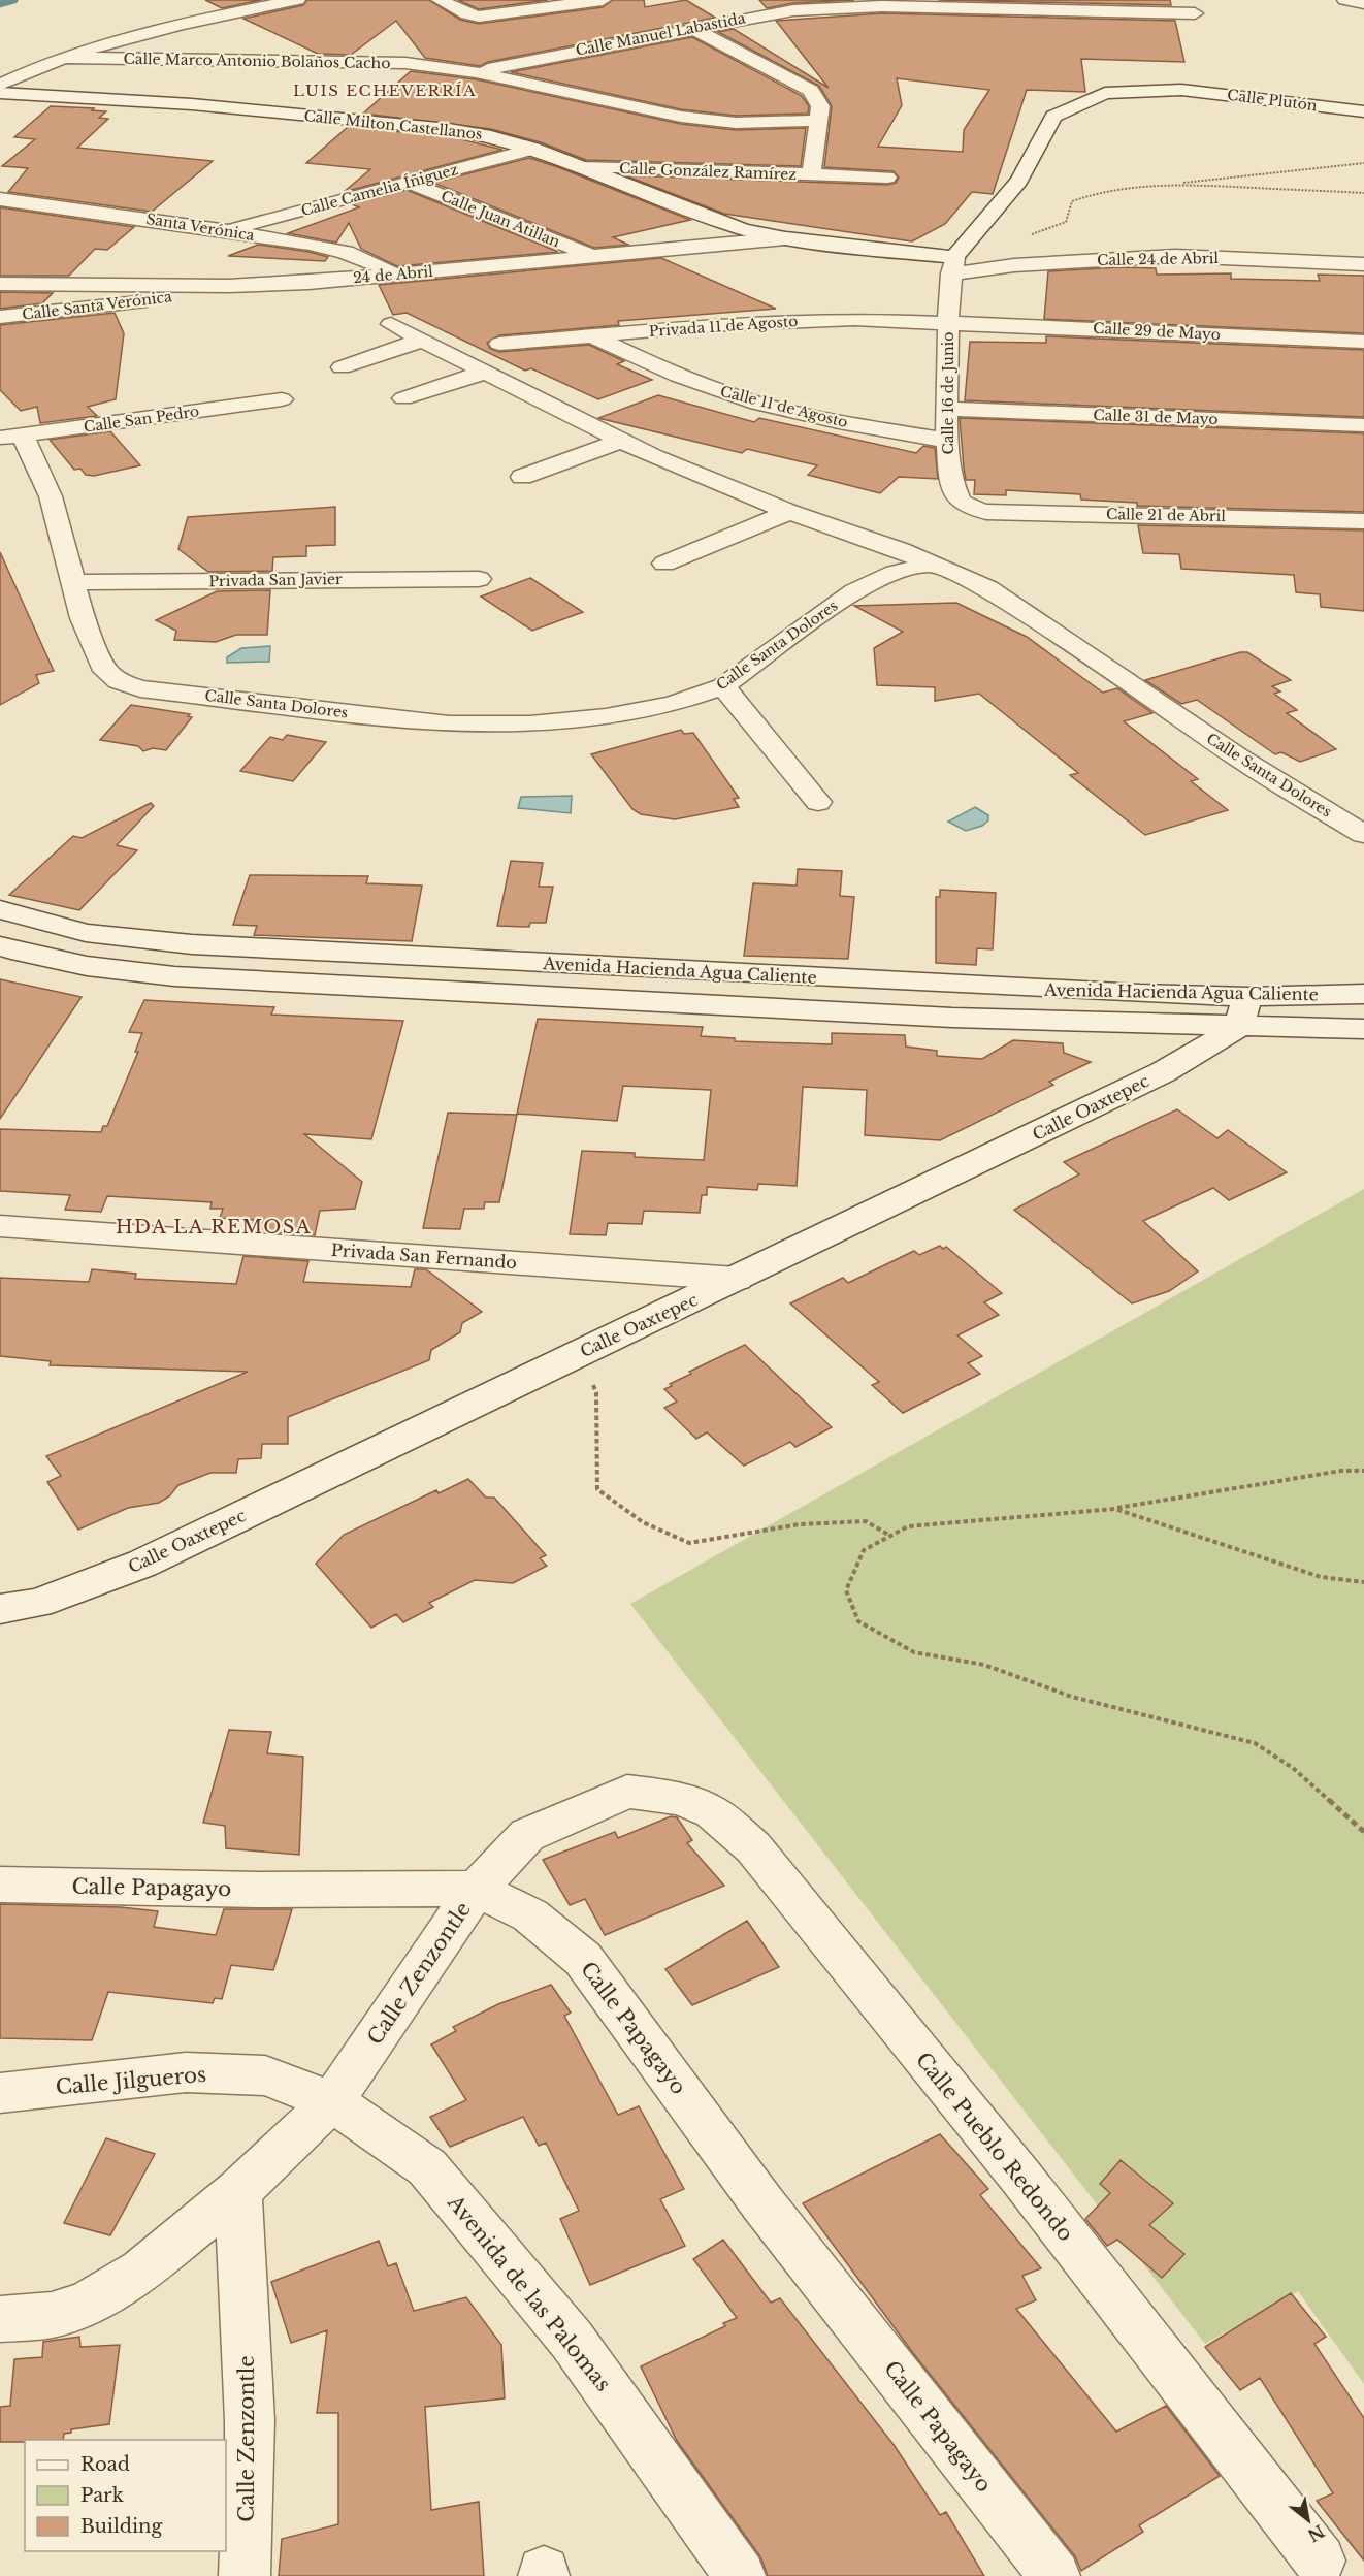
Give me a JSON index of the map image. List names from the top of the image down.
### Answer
{
  "streets": {
    "street": [
      "Calle Manuel Labastida",
      "Calle Marco Antonio Bolaños Cacho",
      "Calle Plutón",
      "Calle Milton Castellanos",
      "Calle González Ramírez",
      "Calle Camelia Íñiguez",
      "Calle Juan Atillan",
      "Santa Verónica",
      "Calle 24 de Abril",
      "24 de Abril",
      "Calle Santa Verónica",
      "Privada 11 de Agosto",
      "Calle 29 de Mayo",
      "Calle 16 de Junio",
      "Calle 11 de Agosto",
      "Calle 31 de Mayo",
      "Calle San Pedro",
      "Calle 21 de Abril",
      "Privada San Javier",
      "Calle Santa Dolores",
      "Avenida Hacienda Agua Caliente",
      "Calle Oaxtepec",
      "Privada San Fernando",
      "Calle Papagayo",
      "Calle Zenzontle",
      "Calle Jilgueros",
      "Calle Pueblo Redondo",
      "Avenida de las Palomas"
    ]
  },
  "crossings": [
    ["Calle Manuel Labastida", "Calle Marco Antonio Bolaños Cacho"],
    ["Calle Marco Antonio Bolaños Cacho", "Calle González Ramírez"],
    ["Calle Milton Castellanos", "Calle González Ramírez"],
    ["Calle Milton Castellanos", "Calle Camelia Íñiguez"],
    ["Calle Milton Castellanos", "Calle 24 de Abril"],
    ["Calle Milton Castellanos", "24 de Abril"],
    ["Calle Milton Castellanos", "Calle 16 de Junio"],
    ["Calle Camelia Íñiguez", "Calle Juan Atillan"],
    ["Calle Camelia Íñiguez", "Santa Verónica"],
    ["Calle Juan Atillan", "24 de Abril"],
    ["Santa Verónica", "24 de Abril"],
    ["Calle 24 de Abril", "Calle 16 de Junio"],
    ["24 de Abril", "Calle Santa Verónica"],
    ["Privada 11 de Agosto", "Calle 29 de Mayo"],
    ["Privada 11 de Agosto", "Calle 16 de Junio"],
    ["Privada 11 de Agosto", "Calle 11 de Agosto"],
    ["Calle 29 de Mayo", "Calle 16 de Junio"],
    ["Calle 16 de Junio", "Calle 11 de Agosto"],
    ["Calle 16 de Junio", "Calle 31 de Mayo"],
    ["Calle 16 de Junio", "Calle 21 de Abril"],
    ["Calle San Pedro", "Calle Santa Dolores"],
    ["Privada San Javier", "Calle Santa Dolores"],
    ["Avenida Hacienda Agua Caliente", "Calle Oaxtepec"],
    ["Calle Oaxtepec", "Privada San Fernando"],
    ["Calle Papagayo", "Calle Zenzontle"],
    ["Calle Zenzontle", "Calle Jilgueros"],
    ["Calle Zenzontle", "Calle Pueblo Redondo"],
    ["Calle Zenzontle", "Avenida de las Palomas"],
    ["Calle Jilgueros", "Avenida de las Palomas"]
  ],
  "districts": ["LUIS ECHEVERRÍA", "HDA LA REMOSA"],
  "legend": ["Road", "Park", "Building"],
  "north": "bottom right"
}
